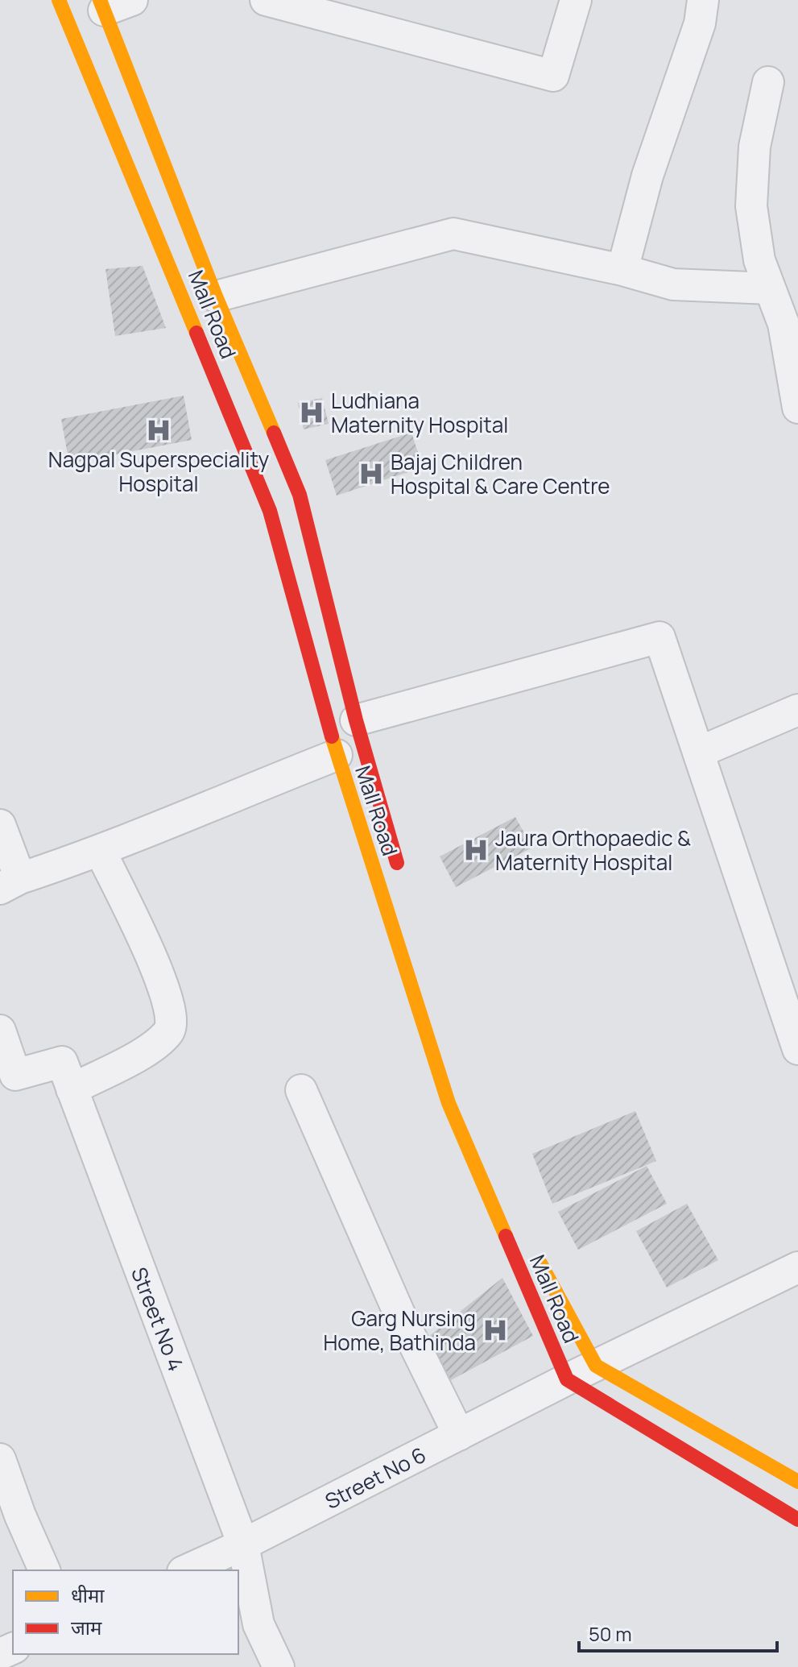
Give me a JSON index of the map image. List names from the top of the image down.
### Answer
{
  "streets": {
    "main road": ["Mall Road"],
    "street": ["Street No 4", "Street No 6"]
  },
  "crossings": [
    ["Mall Road", "Street No 6"],
    ["Street No 4", "Street No 6"]
  ],
  "places": {
    "hospital": [
      "Ludhiana Maternity Hospital",
      "Nagpal Superspeciality Hospital",
      "Bajaj Children Hospital & Care Centre",
      "Jaura Orthopaedic & Maternity Hospital",
      "Garg Nursing Home, Bathinda"
    ]
  },
  "legend": ["धीमा", "जाम"],
  "scale_bar": "50 m"
}
